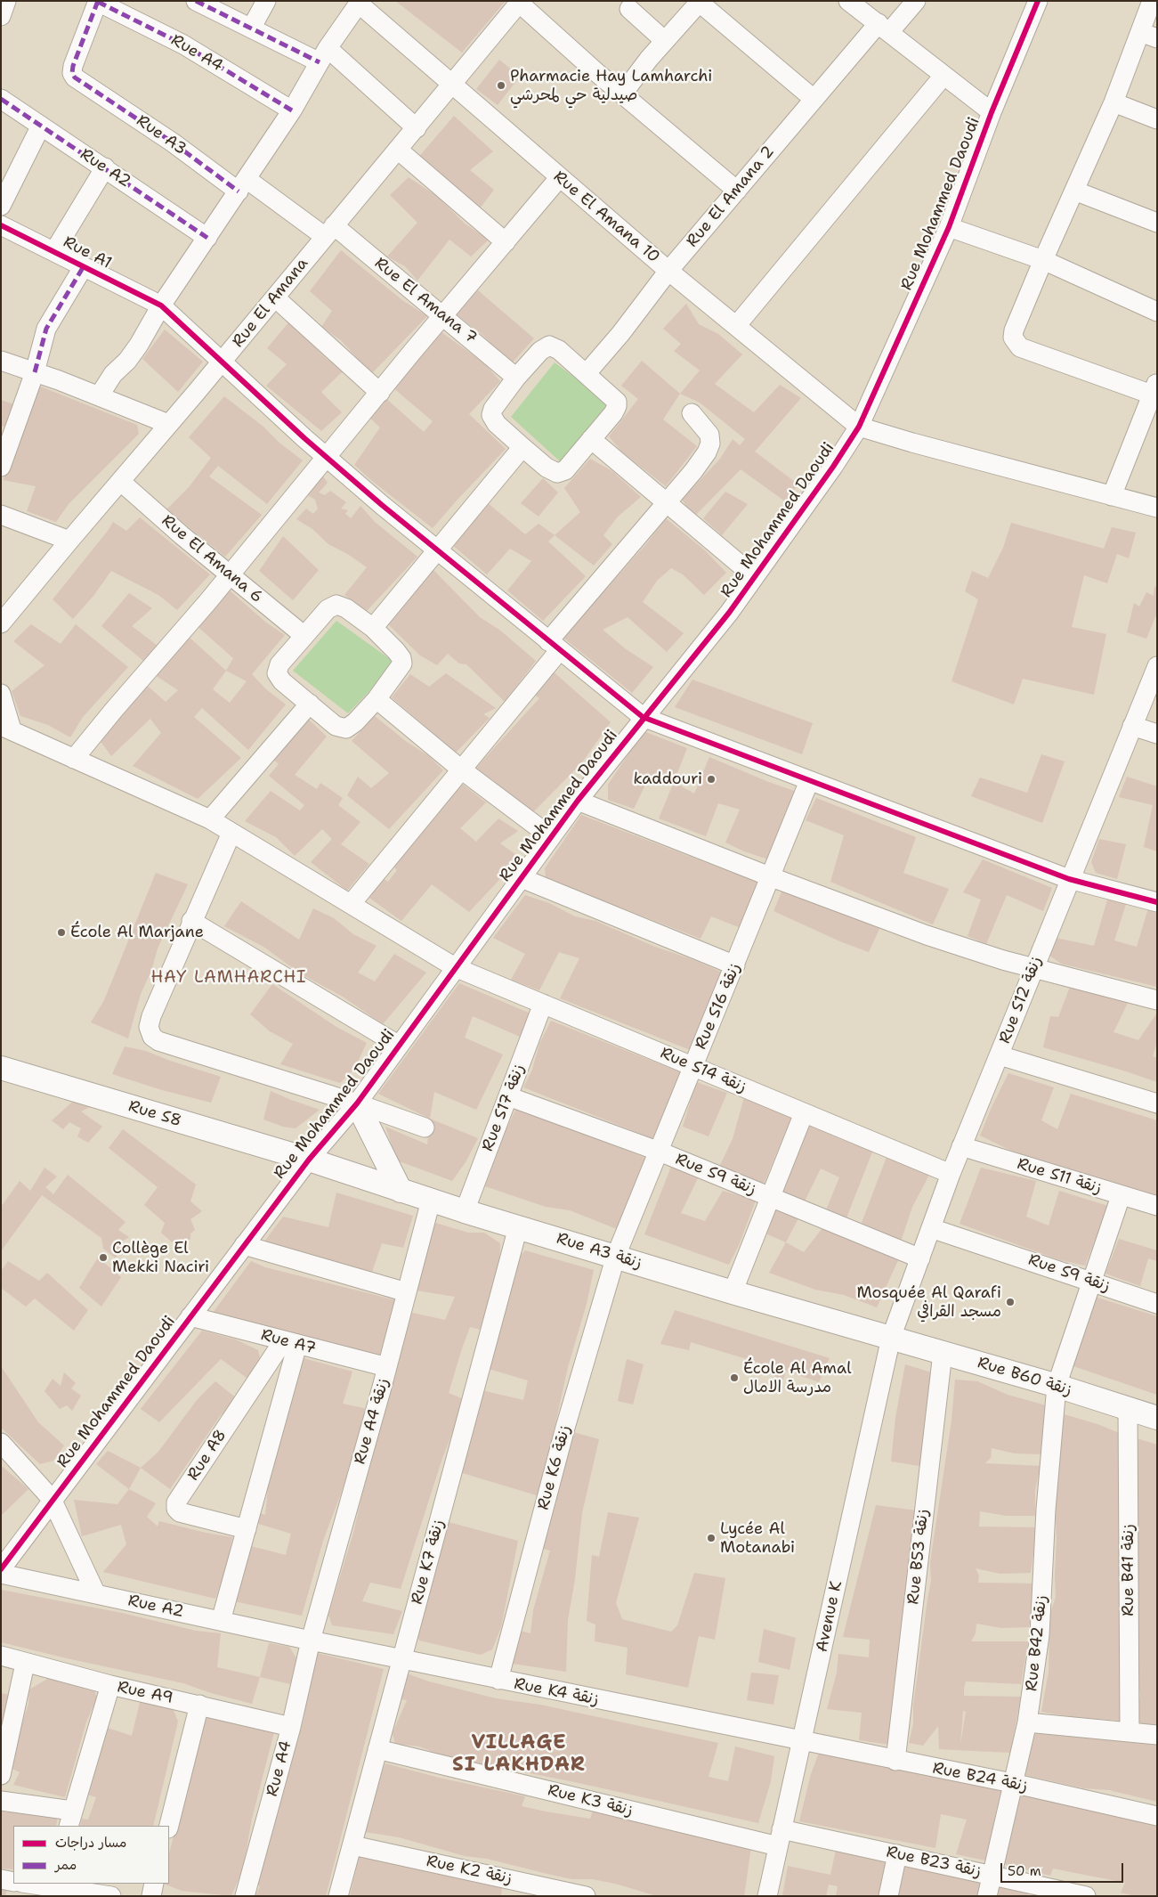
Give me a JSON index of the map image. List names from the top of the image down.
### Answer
{
  "streets": {
    "street": [
      "Rue A4",
      "Rue A3",
      "Rue A2",
      "Rue El Amana 2",
      "Rue Mohammed Daoudi",
      "Rue El Amana 10",
      "Rue A1",
      "Rue El Amana 7",
      "Rue El Amana",
      "Rue El Amana 6",
      "Rue S12 زنقة",
      "Rue S16 زنقة",
      "Rue S14 زنقة",
      "Rue S17 زنقة",
      "Rue S8",
      "Rue S9 زنقة",
      "Rue S11 زنقة",
      "Rue A3 زنقة",
      "Rue A7",
      "Rue B60 زنقة",
      "Rue A4 زنقة",
      "Rue A8",
      "Rue K6 زنقة",
      "Rue B53 زنقة",
      "Rue K7 زنقة",
      "Rue B41 زنقة",
      "Avenue K",
      "Rue B42 زنقة",
      "Rue K4 زنقة",
      "Rue A9",
      "Rue B24 زنقة",
      "Rue K3 زنقة",
      "Rue B23 زنقة",
      "Rue K2 زنقة"
    ]
  },
  "crossings": [
    ["Rue A4", "Rue A3"],
    ["Rue A4", "Rue A2"],
    ["Rue A4", "Rue A4 زنقة"],
    ["Rue A4", "Rue K4 زنقة"],
    ["Rue A4", "Rue A9"],
    ["Rue A3", "Rue El Amana 7"],
    ["Rue A3", "Rue El Amana"],
    ["Rue A2", "Rue A4 زنقة"],
    ["Rue A2", "Rue K4 زنقة"],
    ["Rue El Amana 2", "Rue El Amana 10"],
    ["Rue El Amana 2", "Rue El Amana 7"],
    ["Rue Mohammed Daoudi", "Rue El Amana 10"],
    ["Rue Mohammed Daoudi", "Rue A1"],
    ["Rue Mohammed Daoudi", "Rue S14 زنقة"],
    ["Rue Mohammed Daoudi", "Rue S8"],
    ["Rue Mohammed Daoudi", "Rue A3 زنقة"],
    ["Rue Mohammed Daoudi", "Rue A7"],
    ["Rue El Amana 10", "Rue El Amana"],
    ["Rue A1", "Rue El Amana"],
    ["Rue A1", "Rue S12 زنقة"],
    ["Rue A1", "Rue S16 زنقة"],
    ["Rue El Amana 7", "Rue El Amana"],
    ["Rue El Amana", "Rue El Amana 6"],
    ["Rue S12 زنقة", "Rue S14 زنقة"],
    ["Rue S12 زنقة", "Rue S9 زنقة"],
    ["Rue S12 زنقة", "Rue S11 زنقة"],
    ["Rue S12 زنقة", "Rue A3 زنقة"],
    ["Rue S12 زنقة", "Rue B60 زنقة"],
    ["Rue S12 زنقة", "Avenue K"],
    ["Rue S16 زنقة", "Rue S14 زنقة"],
    ["Rue S16 زنقة", "Rue S9 زنقة"],
    ["Rue S16 زنقة", "Rue A3 زنقة"],
    ["Rue S16 زنقة", "Rue K6 زنقة"],
    ["Rue S14 زنقة", "Rue S17 زنقة"],
    ["Rue S17 زنقة", "Rue S9 زنقة"],
    ["Rue S17 زنقة", "Rue A3 زنقة"],
    ["Rue S8", "Rue A3 زنقة"],
    ["Rue S9 زنقة", "Rue B42 زنقة"],
    ["Rue S11 زنقة", "Rue B42 زنقة"],
    ["Rue A3 زنقة", "Rue B60 زنقة"],
    ["Rue A3 زنقة", "Rue A4 زنقة"],
    ["Rue A3 زنقة", "Rue K6 زنقة"],
    ["Rue A3 زنقة", "Rue K7 زنقة"],
    ["Rue A3 زنقة", "Avenue K"],
    ["Rue A7", "Rue A4 زنقة"],
    ["Rue A7", "Rue A8"],
    ["Rue B60 زنقة", "Rue B53 زنقة"],
    ["Rue B60 زنقة", "Rue B41 زنقة"],
    ["Rue B60 زنقة", "Avenue K"],
    ["Rue B60 زنقة", "Rue B42 زنقة"],
    ["Rue A4 زنقة", "Rue K4 زنقة"],
    ["Rue K6 زنقة", "Rue K4 زنقة"],
    ["Rue B53 زنقة", "Rue B24 زنقة"],
    ["Rue K7 زنقة", "Rue K4 زنقة"],
    ["Rue K7 زنقة", "Rue K3 زنقة"],
    ["Rue K7 زنقة", "Rue K2 زنقة"],
    ["Avenue K", "Rue K4 زنقة"],
    ["Avenue K", "Rue B24 زنقة"],
    ["Avenue K", "Rue K3 زنقة"],
    ["Avenue K", "Rue B23 زنقة"],
    ["Rue B42 زنقة", "Rue B24 زنقة"],
    ["Rue B42 زنقة", "Rue B23 زنقة"],
    ["Rue K4 زنقة", "Rue B24 زنقة"],
    ["Rue K3 زنقة", "Rue B23 زنقة"]
  ],
  "districts": ["HAY LAMHARCHI", "VILLAGE SI LAKHDAR"],
  "places": [
    "Pharmacie Hay Lamharchi صيدلية حي لمحرشي",
    "kaddouri",
    "École Al Marjane",
    "Collège El Mekki Naciri",
    "Mosquée Al Qarafi مسجد القرافي",
    "École Al Amal مدرسة الامال",
    "Lycée Al Motanabi"
  ],
  "legend": ["مسار دراجات", "ممر"],
  "scale_bar": "50 m"
}
